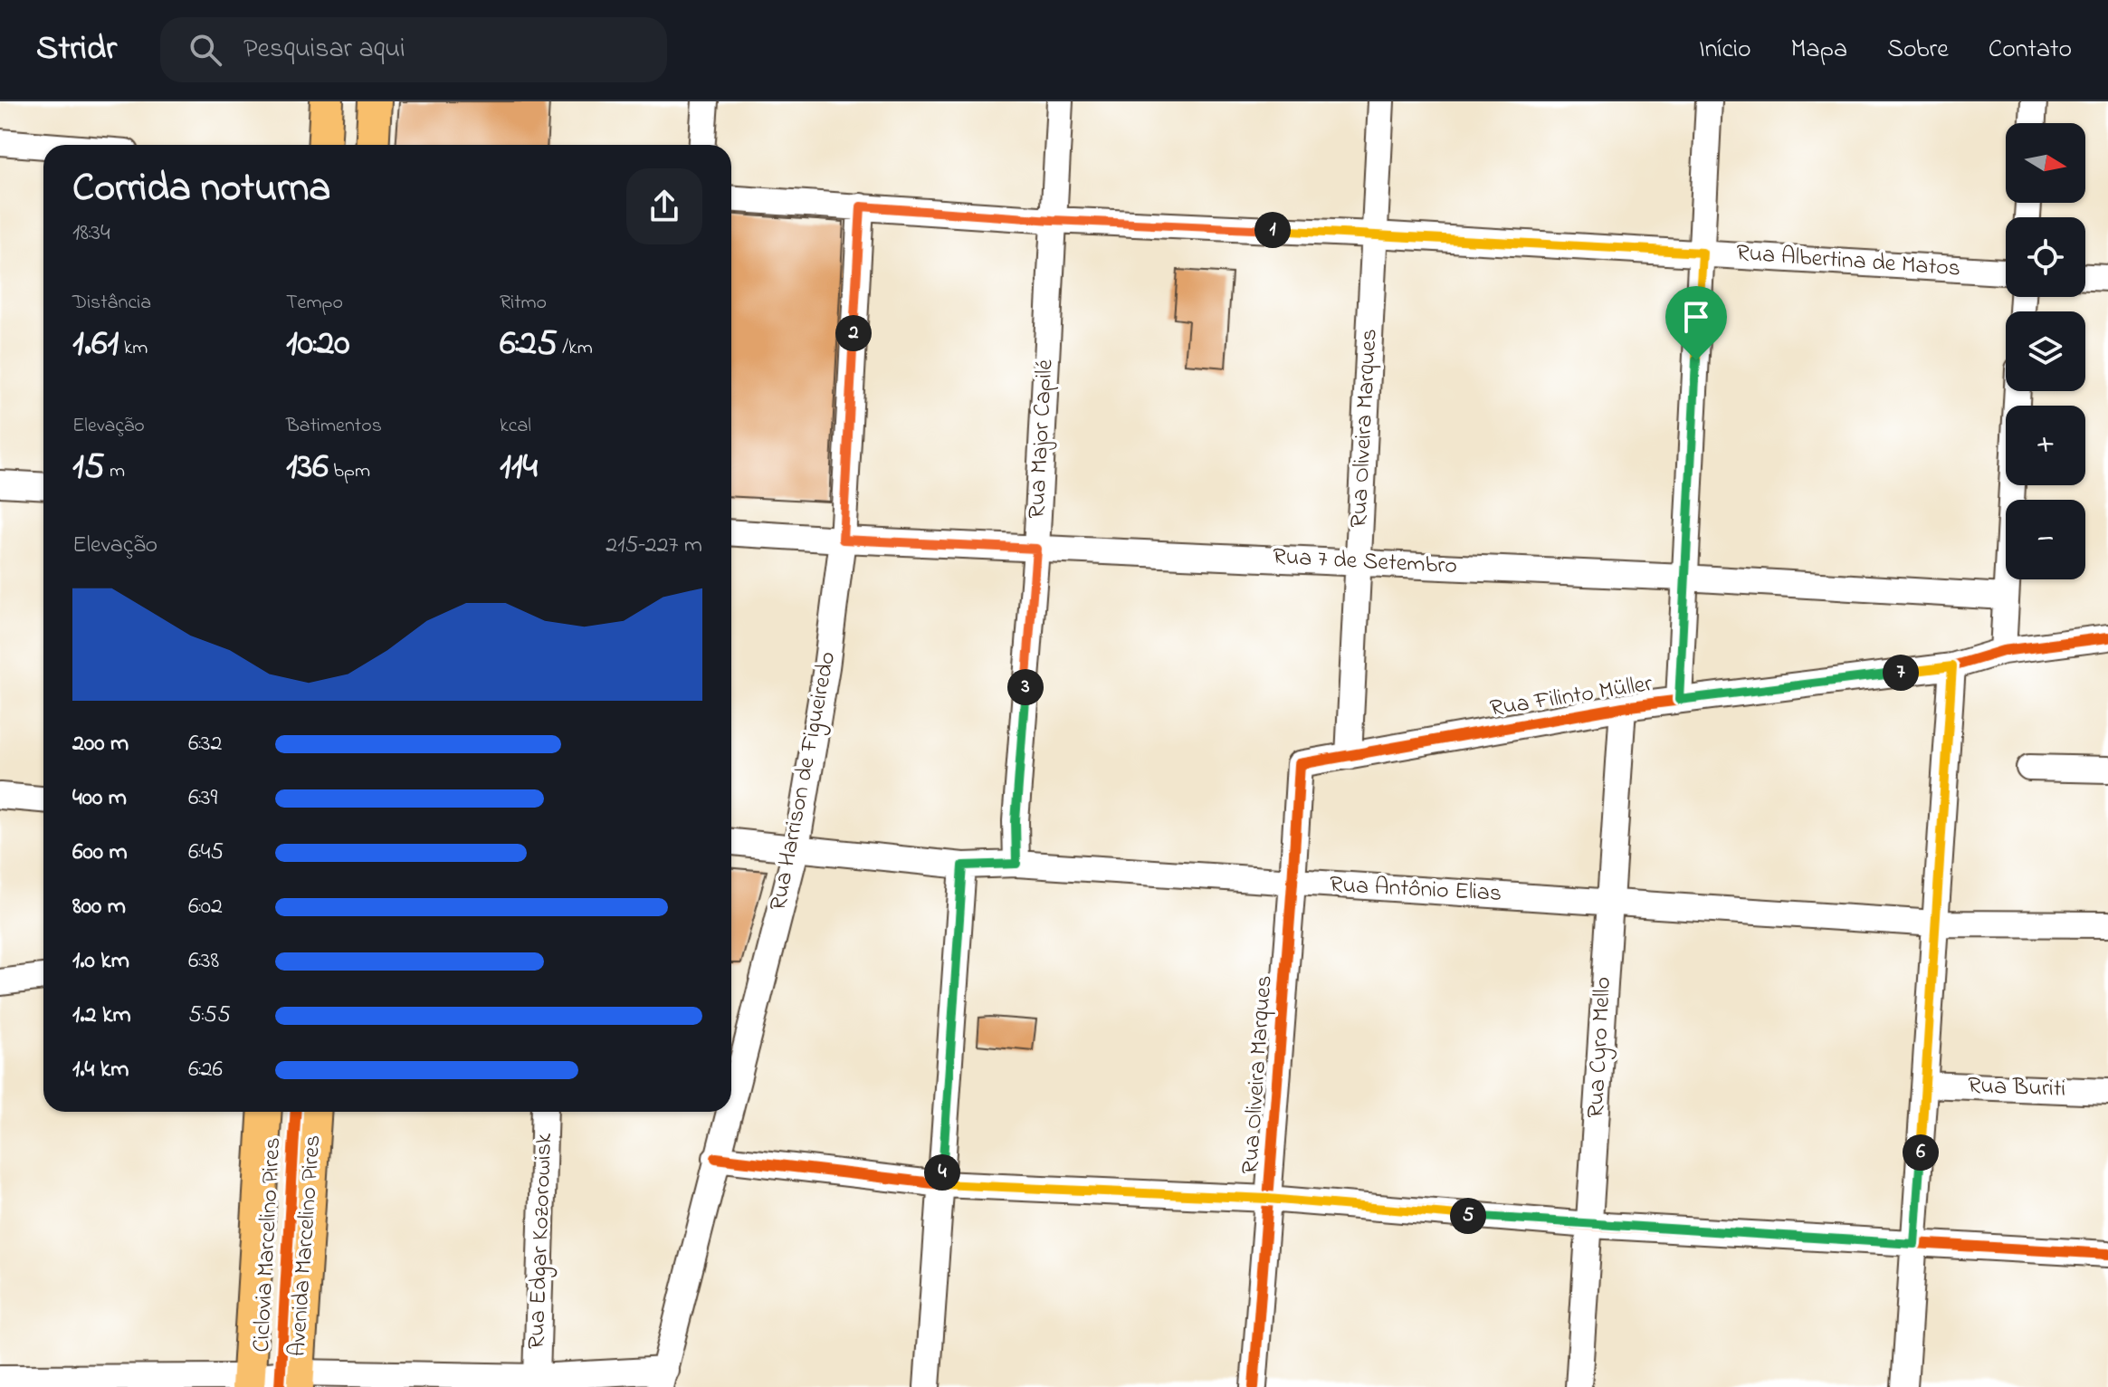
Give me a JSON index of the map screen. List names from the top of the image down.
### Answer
{
  "streets": {
    "main road": ["Avenida Marcelino Pires"],
    "street": [
      "Rua Albertina de Matos",
      "Rua Oliveira Marques",
      "Rua Major Capilé",
      "Rua 7 de Setembro",
      "Rua Filinto Müller",
      "Rua Harrison de Figueiredo",
      "Rua Antônio Elias",
      "Rua Cyro Mello",
      "Rua Buriti",
      "Rua Edgar Kozorowisk"
    ],
    "cycle path": ["Ciclovia Marcelino Pires"]
  },
  "crossings": [
    ["Rua Albertina de Matos", "Rua Oliveira Marques"],
    ["Rua Albertina de Matos", "Rua Major Capilé"],
    ["Rua Albertina de Matos", "Rua Harrison de Figueiredo"],
    ["Rua Oliveira Marques", "Rua 7 de Setembro"],
    ["Rua Oliveira Marques", "Rua Filinto Müller"],
    ["Rua Oliveira Marques", "Rua Antônio Elias"],
    ["Rua Major Capilé", "Rua 7 de Setembro"],
    ["Rua Major Capilé", "Rua Antônio Elias"],
    ["Rua 7 de Setembro", "Rua Harrison de Figueiredo"],
    ["Rua Filinto Müller", "Rua Cyro Mello"],
    ["Rua Harrison de Figueiredo", "Rua Antônio Elias"],
    ["Rua Antônio Elias", "Rua Cyro Mello"]
  ],
  "north": "right",
  "page": {
    "header": "Stridr",
    "search": "Pesquisar aqui",
    "nav": [
      "Início",
      "Mapa",
      "Sobre",
      "Contato"
    ],
    "map_buttons": ["+", "−"],
    "heading": ["Corrida noturna", "18:34"],
    "pins": [
      "1",
      "2",
      "7",
      "3",
      "6",
      "4",
      "5"
    ],
    "stats": [
      ["Distância", "1.61 km"],
      ["Tempo", "10:20"],
      ["Ritmo", "6:25 /km"],
      ["Elevação", "15 m"],
      ["Batimentos", "136 bpm"],
      ["kcal", "114"]
    ],
    "chart": ["Elevação", "215–227 m"],
    "list": [
      {
        "name": "200 m",
        "note": "6:32"
      },
      {
        "name": "400 m",
        "note": "6:39"
      },
      {
        "name": "600 m",
        "note": "6:45"
      },
      {
        "name": "800 m",
        "note": "6:02"
      },
      {
        "name": "1.0 km",
        "note": "6:38"
      },
      {
        "name": "1.2 km",
        "note": "5:55"
      },
      {
        "name": "1.4 km",
        "note": "6:26"
      }
    ]
  }
}
